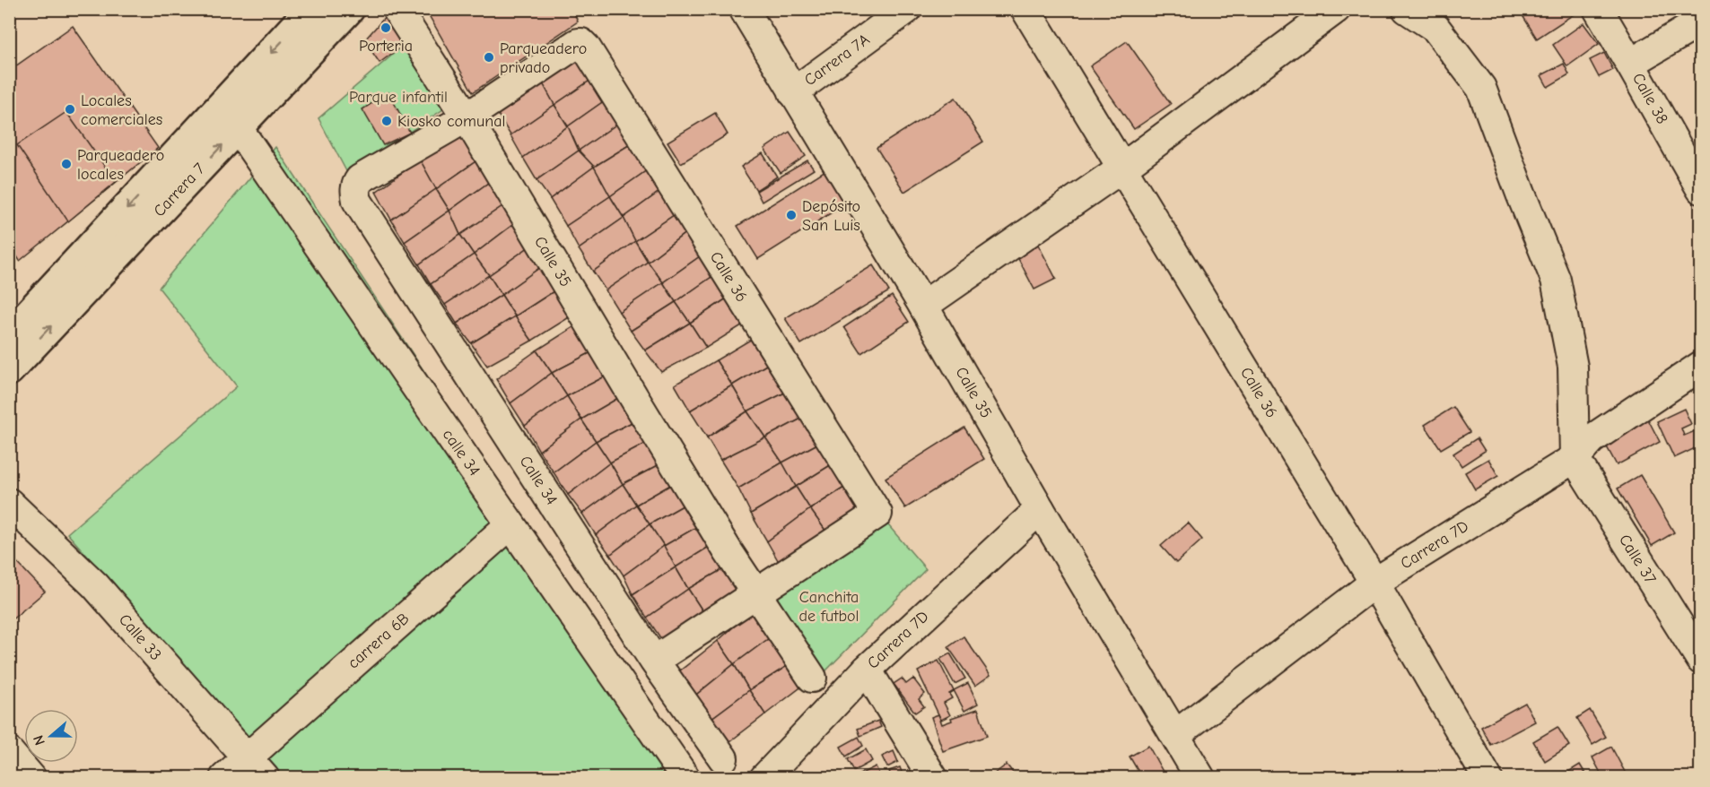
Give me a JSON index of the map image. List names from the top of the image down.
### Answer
{
  "streets": {
    "main road": ["Carrera 7"],
    "street": [
      "Carrera 7A",
      "Calle 38",
      "Calle 35",
      "Calle 36",
      "calle 34",
      "Calle 34",
      "Carrera 7D",
      "Calle 37",
      "Calle 33",
      "carrera 6B"
    ]
  },
  "crossings": [
    ["Carrera 7A", "Calle 35"],
    ["Carrera 7", "calle 34"],
    ["Calle 35", "Calle 36"],
    ["Calle 35", "Calle 34"],
    ["Calle 35", "Carrera 7D"],
    ["Calle 36", "Calle 34"],
    ["Calle 36", "Carrera 7D"],
    ["calle 34", "carrera 6B"],
    ["Carrera 7D", "Calle 37"],
    ["Calle 33", "carrera 6B"]
  ],
  "parks": ["Parque infantil", "Canchita de futbol"],
  "places": [
    "Porteria",
    "Parqueadero privado",
    "Locales comerciales",
    "Kiosko comunal",
    "Parqueadero locales",
    "Depósito San Luis"
  ],
  "north": "left"
}
